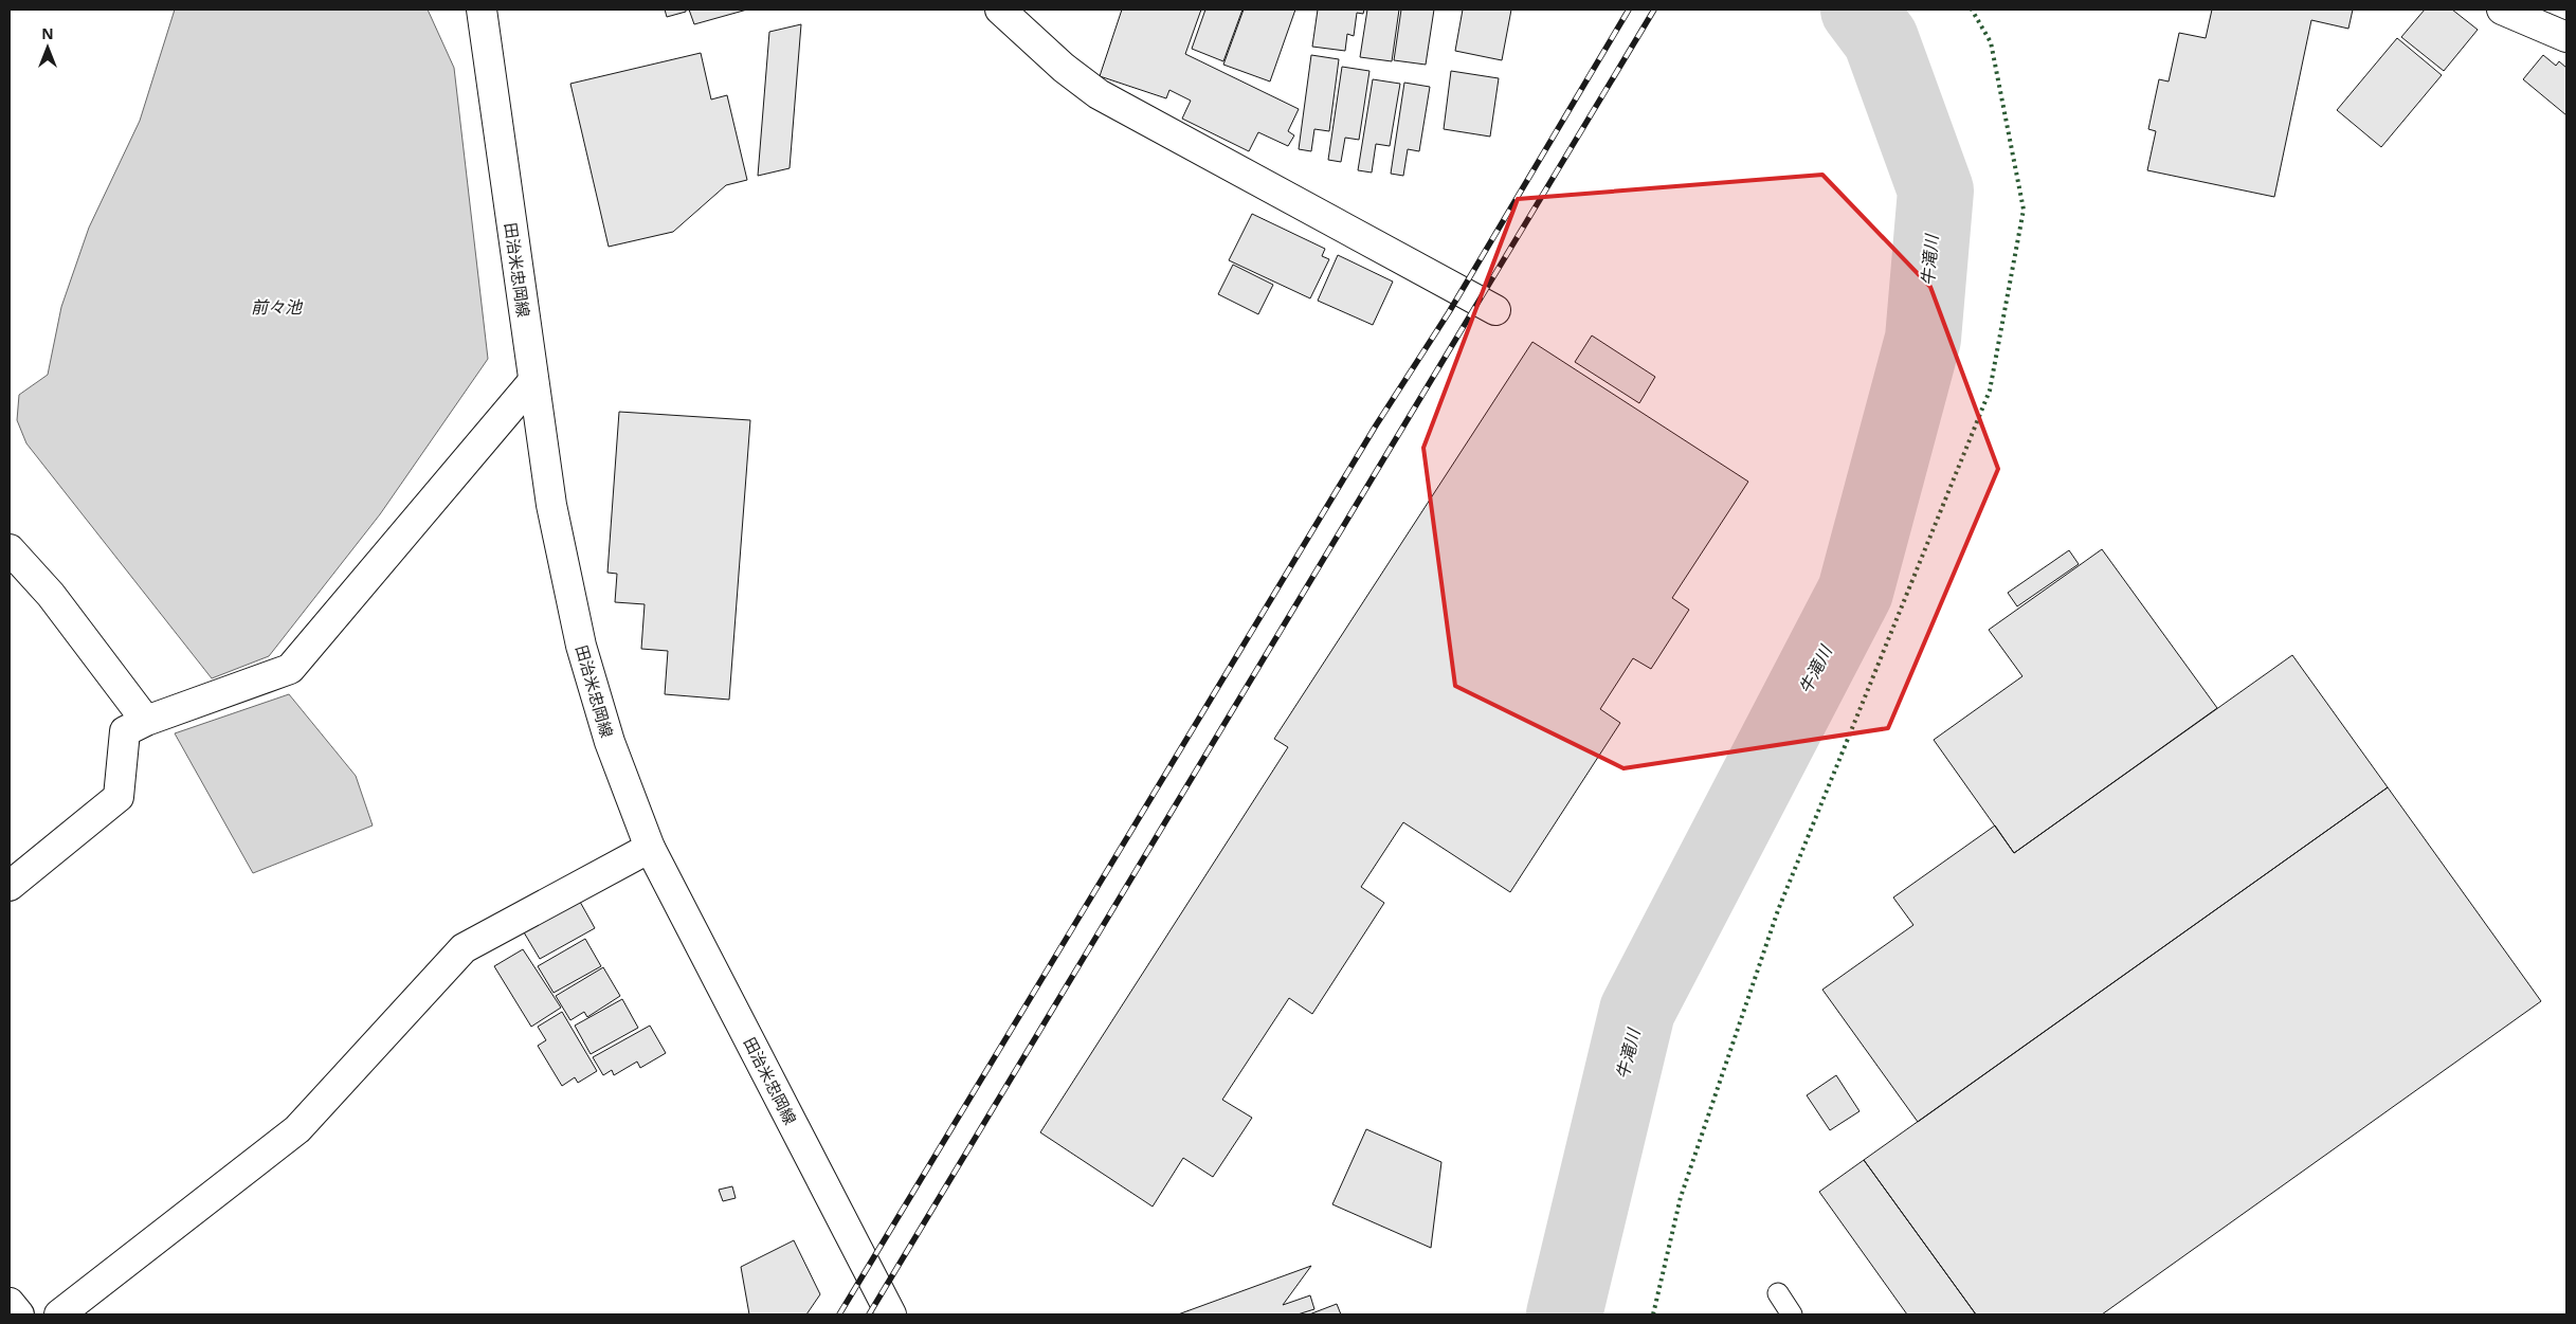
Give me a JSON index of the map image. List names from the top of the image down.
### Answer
{
  "streets": {
    "street": ["田治米忠岡線"]
  },
  "water": ["牛滝川", "前々池"],
  "north": "top"
}
